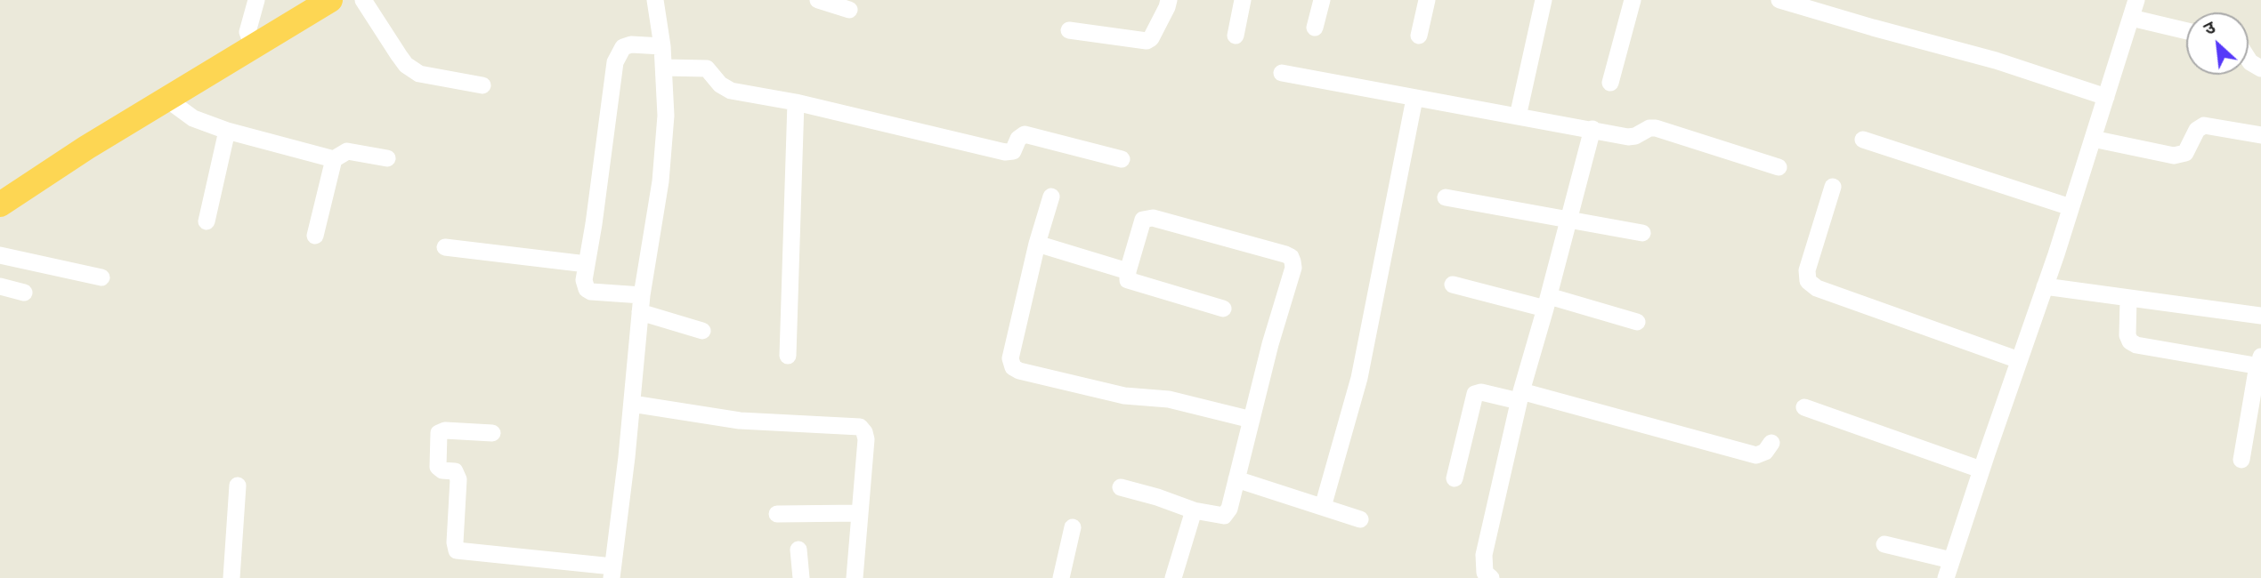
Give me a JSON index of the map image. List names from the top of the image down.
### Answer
{
  "north": "top left"
}
